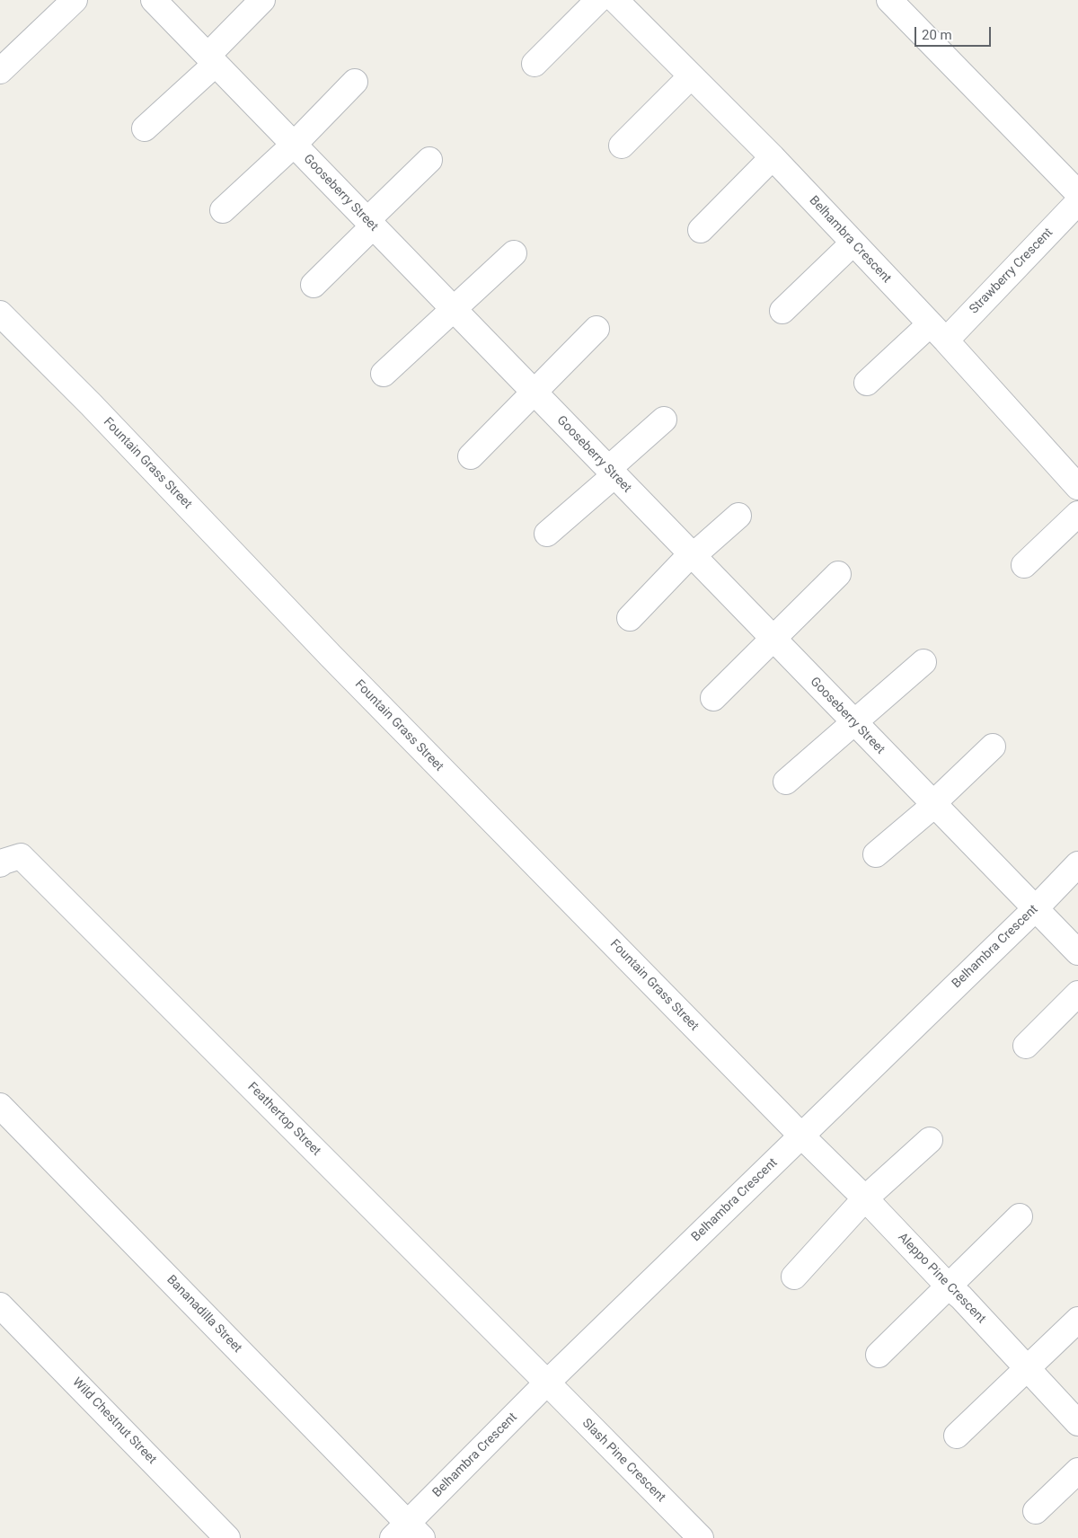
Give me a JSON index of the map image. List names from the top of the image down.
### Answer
{
  "streets": {
    "street": [
      "Gooseberry Street",
      "Belhambra Crescent",
      "Strawberry Crescent",
      "Fountain Grass Street",
      "Feathertop Street",
      "Aleppo Pine Crescent",
      "Bananadilla Street",
      "Wild Chestnut Street",
      "Slash Pine Crescent"
    ]
  },
  "crossings": [
    ["Gooseberry Street", "Belhambra Crescent"],
    ["Belhambra Crescent", "Strawberry Crescent"],
    ["Belhambra Crescent", "Fountain Grass Street"],
    ["Belhambra Crescent", "Feathertop Street"],
    ["Belhambra Crescent", "Aleppo Pine Crescent"],
    ["Belhambra Crescent", "Bananadilla Street"],
    ["Belhambra Crescent", "Slash Pine Crescent"],
    ["Fountain Grass Street", "Aleppo Pine Crescent"],
    ["Feathertop Street", "Slash Pine Crescent"]
  ],
  "scale_bar": "20 m"
}
